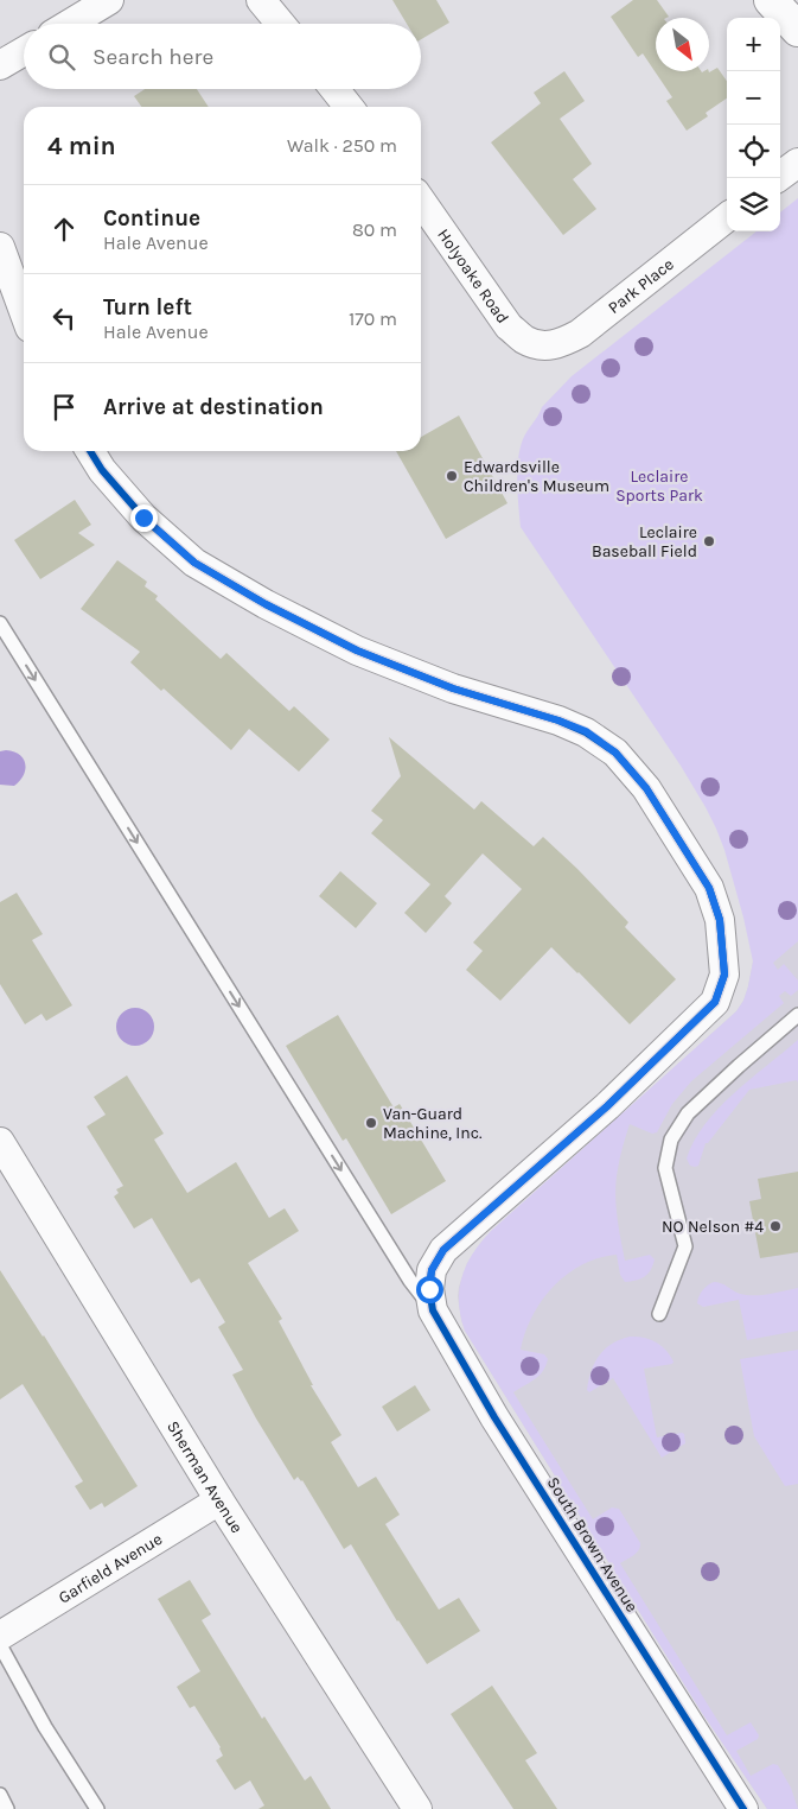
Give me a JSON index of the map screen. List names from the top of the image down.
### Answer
{
  "streets": {
    "street": [
      "Holyoake Road",
      "Park Place",
      "Sherman Avenue",
      "South Brown Avenue",
      "Garfield Avenue"
    ]
  },
  "crossings": [
    ["Holyoake Road", "Park Place"],
    ["Sherman Avenue", "Garfield Avenue"]
  ],
  "parks": ["Leclaire Sports Park"],
  "places": [
    "Edwardsville Children's Museum",
    "Leclaire Baseball Field",
    "Van-Guard Machine, Inc.",
    "NO Nelson #4"
  ],
  "north": "bottom right",
  "page": {
    "map_buttons": ["+", "−"],
    "search": "Search here",
    "heading": ["4 min", "Walk · 250 m"],
    "list": [
      ["Continue", "Hale Avenue", "80 m"],
      ["Turn left", "Hale Avenue", "170 m"],
      "Arrive at destination"
    ]
  }
}
